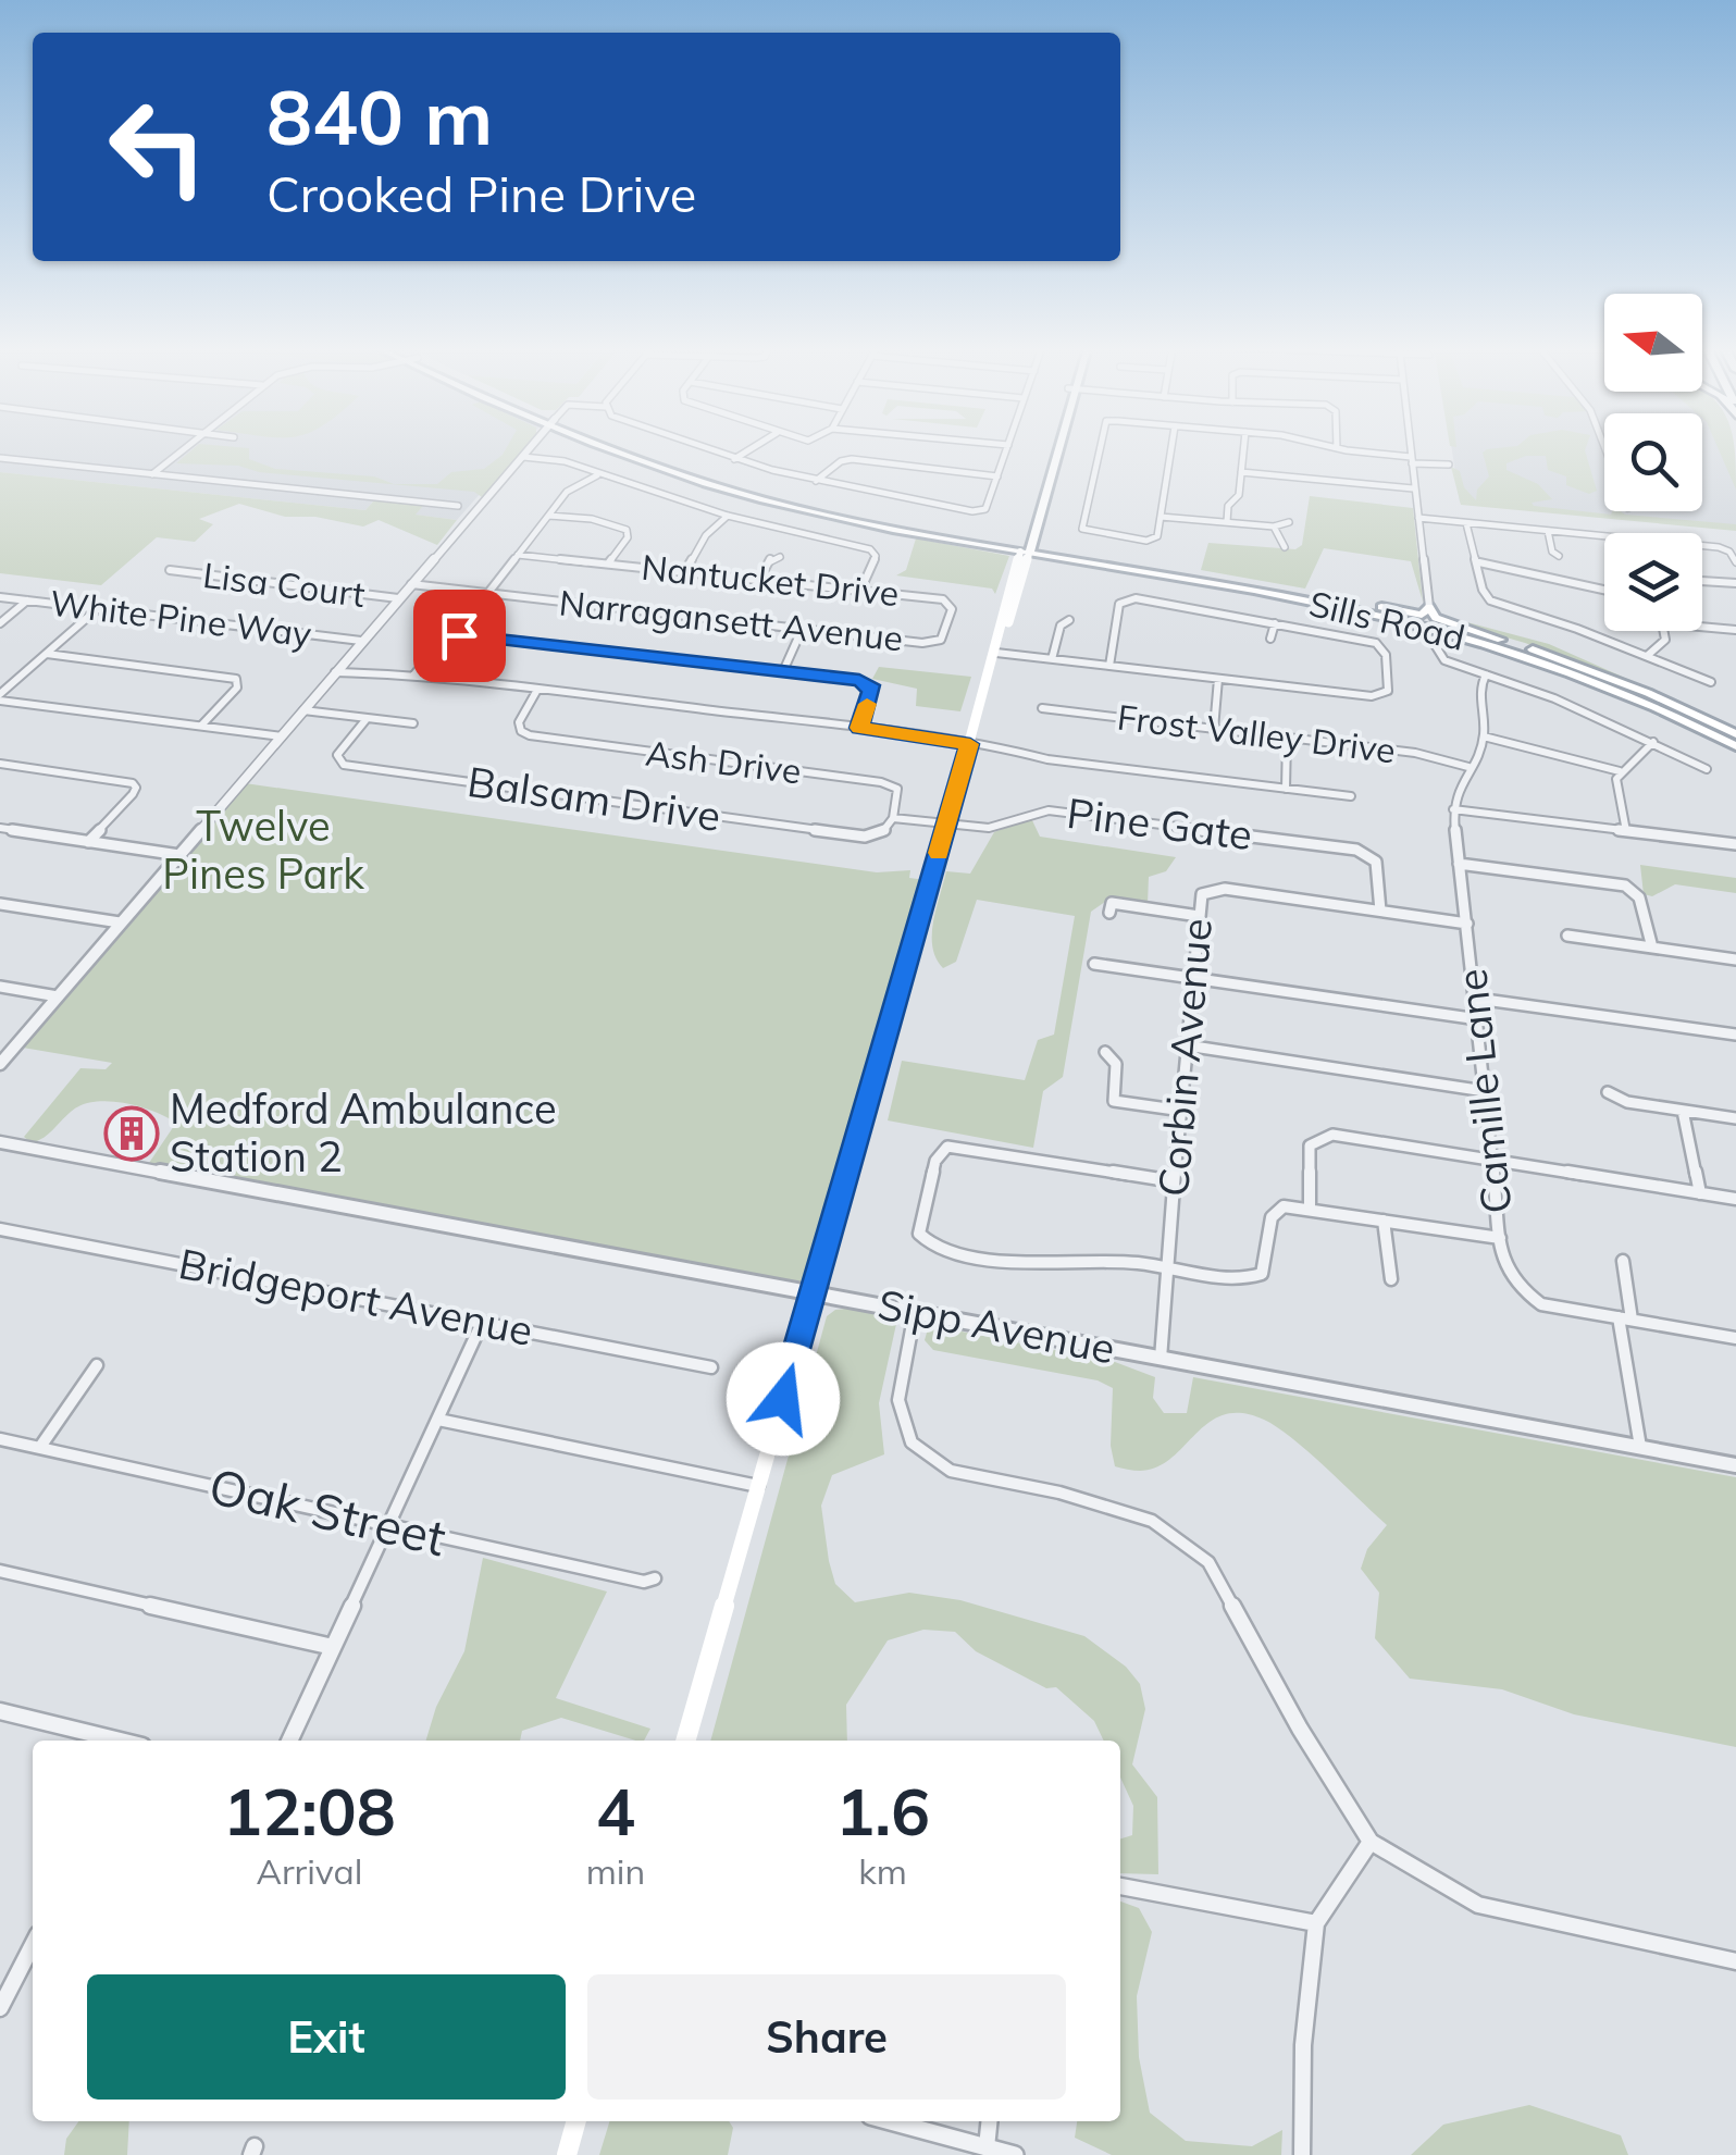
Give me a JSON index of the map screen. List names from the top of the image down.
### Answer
{
  "streets": {
    "main road": ["Sills Road"],
    "street": [
      "Nantucket Drive",
      "Lisa Court",
      "White Pine Way",
      "Narragansett Avenue",
      "Frost Valley Drive",
      "Ash Drive",
      "Balsam Drive",
      "Pine Gate",
      "Corbin Avenue",
      "Camille Lane",
      "Bridgeport Avenue",
      "Sipp Avenue",
      "Oak Street"
    ]
  },
  "crossings": [
    ["Nantucket Drive", "Narragansett Avenue"],
    ["Frost Valley Drive", "Camille Lane"],
    ["Ash Drive", "Balsam Drive"],
    ["Ash Drive", "Pine Gate"],
    ["Balsam Drive", "Pine Gate"],
    ["Pine Gate", "Corbin Avenue"],
    ["Corbin Avenue", "Camille Lane"],
    ["Corbin Avenue", "Sipp Avenue"]
  ],
  "parks": ["Twelve Pines Park"],
  "places": {
    "building": ["Medford Ambulance Station 2"]
  },
  "north": "left",
  "page": {
    "turn": ["840 m", "Crooked Pine Drive"],
    "eta": [
      "12:08",
      "Arrival",
      "4",
      "min",
      "1.6",
      "km"
    ],
    "buttons": ["Exit", "Share"]
  }
}
